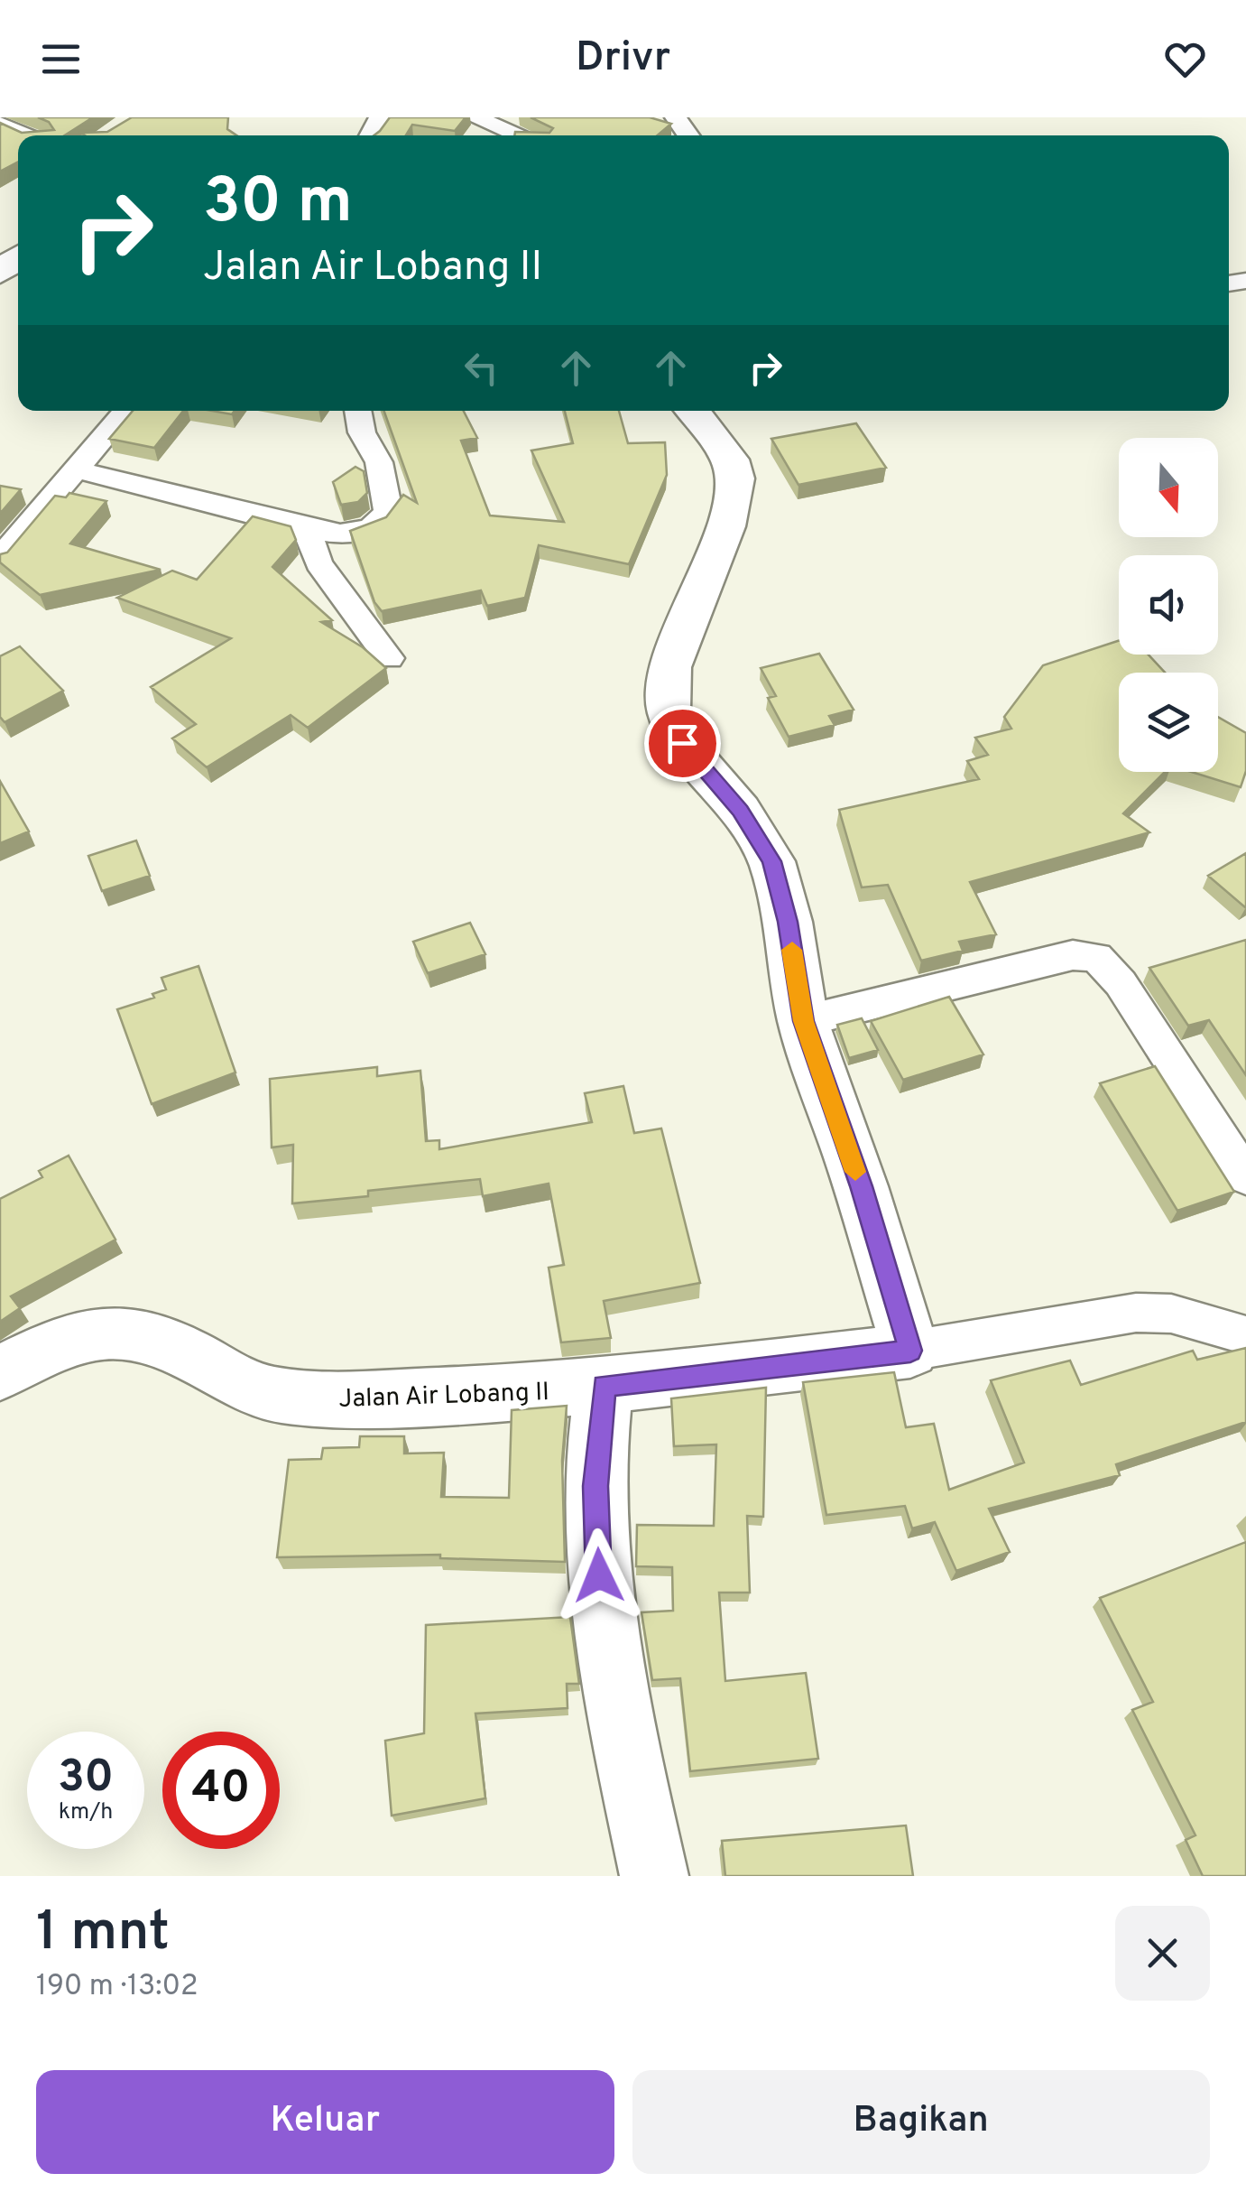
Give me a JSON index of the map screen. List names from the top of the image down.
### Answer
{
  "streets": {
    "street": ["Jalan Air Lobang II"]
  },
  "north": "bottom",
  "page": {
    "header": "Drivr",
    "turn": ["30 m", "Jalan Air Lobang II"],
    "speed": "30 km/h",
    "limit": "40",
    "heading": ["1 mnt", "190 m · 13:02"],
    "buttons": ["Keluar", "Bagikan"]
  }
}
